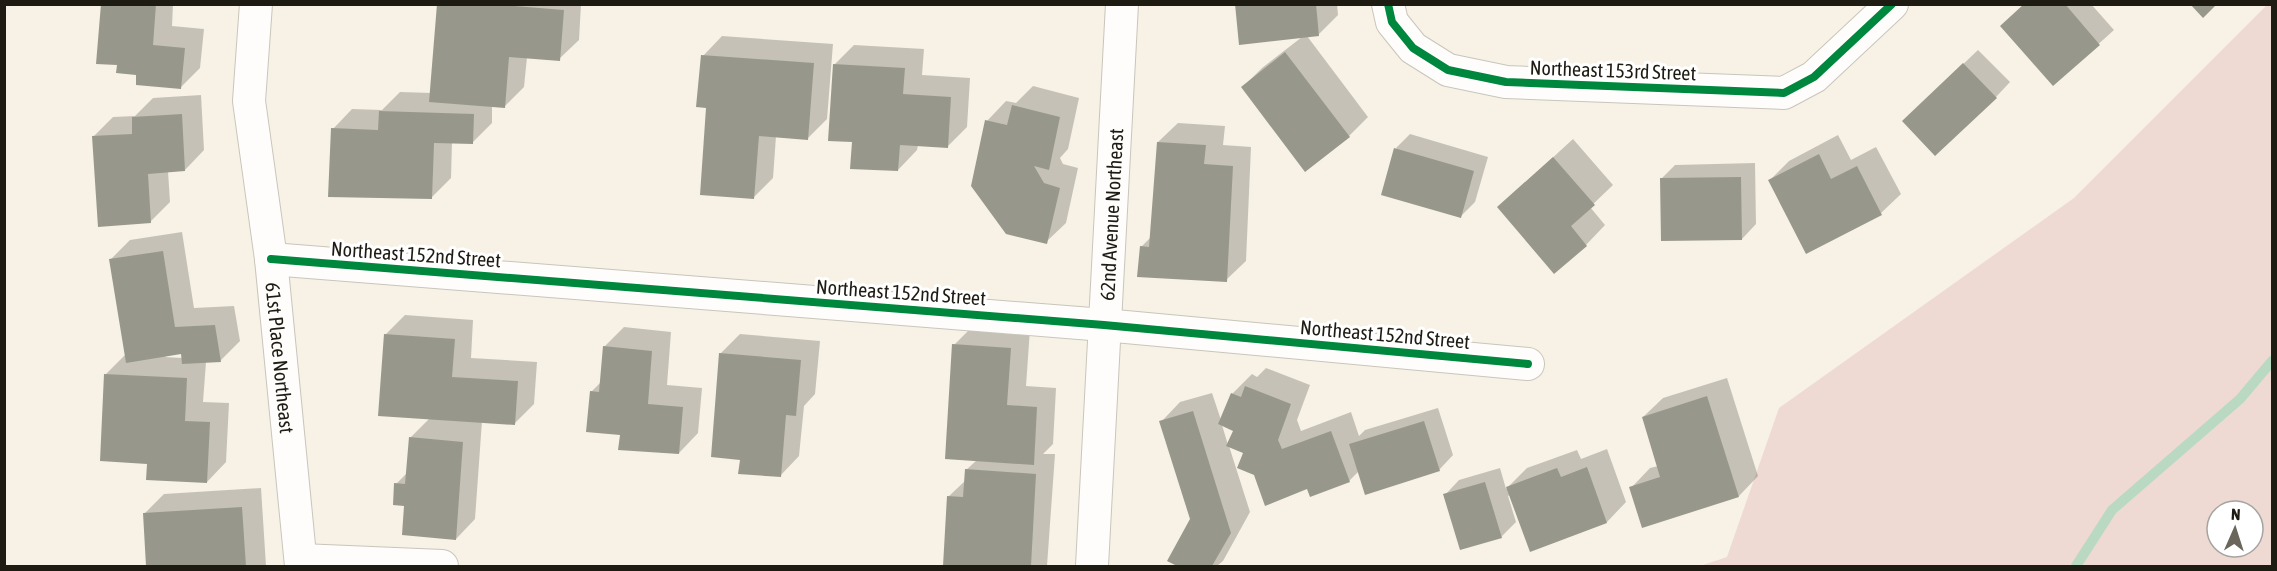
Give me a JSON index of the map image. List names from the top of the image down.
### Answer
{
  "streets": {
    "street": [
      "Northeast 153rd Street",
      "62nd Avenue Northeast",
      "Northeast 152nd Street",
      "61st Place Northeast"
    ]
  },
  "crossings": [
    ["62nd Avenue Northeast", "Northeast 152nd Street"],
    ["Northeast 152nd Street", "61st Place Northeast"]
  ],
  "north": "top"
}
